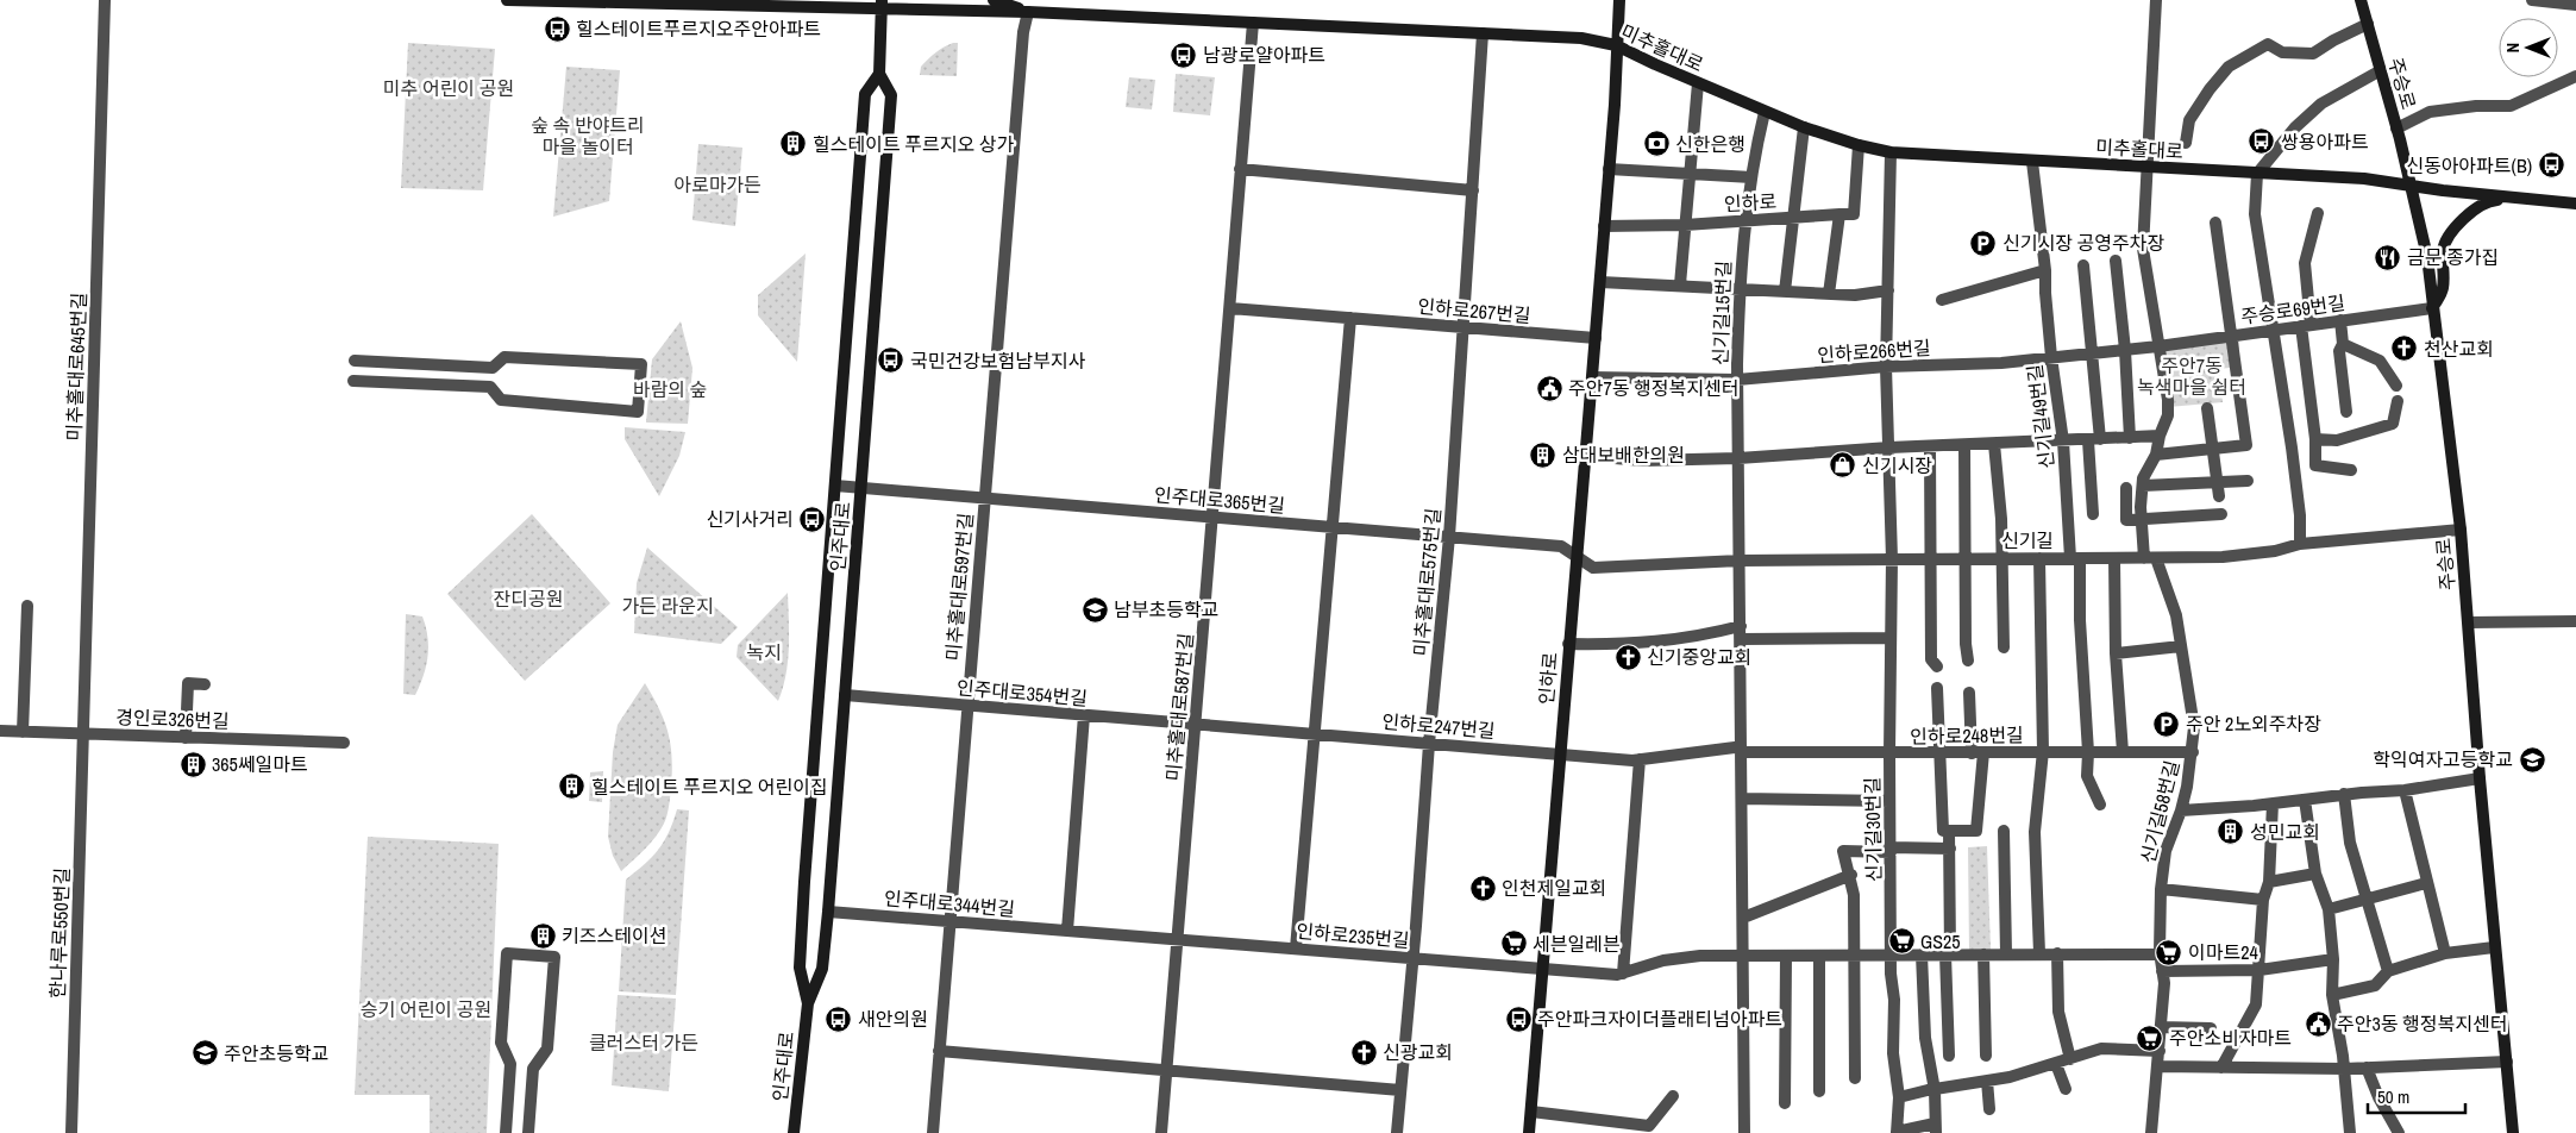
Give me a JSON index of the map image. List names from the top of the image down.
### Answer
{
  "streets": {
    "main road": [
      "미추홀대로",
      "주승로",
      "인하로",
      "인주대로"
    ],
    "street": [
      "주승로69번길",
      "인하로267번길",
      "신기길15번길",
      "인하로266번길",
      "미추홀대로645번길",
      "신기길49번길",
      "인주대로365번길",
      "신기길",
      "미추홀대로575번길",
      "미추홀대로597번길",
      "인주대로354번길",
      "미추홀대로587번길",
      "경인로326번길",
      "인하로247번길",
      "인하로248번길",
      "신기길58번길",
      "신기길30번길",
      "인주대로344번길",
      "한나루로550번길",
      "인하로235번길"
    ]
  },
  "crossings": [
    ["미추홀대로", "주승로"],
    ["미추홀대로", "인하로"],
    ["미추홀대로", "신기길15번길"],
    ["미추홀대로", "신기길49번길"],
    ["미추홀대로", "인주대로"],
    ["미추홀대로", "미추홀대로575번길"],
    ["미추홀대로", "미추홀대로597번길"],
    ["미추홀대로", "미추홀대로587번길"],
    ["주승로", "주승로69번길"],
    ["주승로", "신기길"],
    ["인하로", "인하로267번길"],
    ["인하로", "신기길15번길"],
    ["인하로", "인하로266번길"],
    ["인하로", "인주대로365번길"],
    ["인하로", "인하로247번길"],
    ["인하로", "인하로248번길"],
    ["인하로", "인하로235번길"],
    ["주승로69번길", "인하로266번길"],
    ["인하로267번길", "미추홀대로575번길"],
    ["인하로267번길", "미추홀대로587번길"],
    ["신기길15번길", "인하로266번길"],
    ["신기길15번길", "신기길"],
    ["신기길15번길", "인하로248번길"],
    ["인하로266번길", "신기길49번길"],
    ["인하로266번길", "신기길30번길"],
    ["미추홀대로645번길", "경인로326번길"],
    ["미추홀대로645번길", "한나루로550번길"],
    ["신기길49번길", "신기길"],
    ["신기길49번길", "인하로248번길"],
    ["인주대로365번길", "인주대로"],
    ["인주대로365번길", "신기길"],
    ["인주대로365번길", "미추홀대로575번길"],
    ["인주대로365번길", "미추홀대로597번길"],
    ["인주대로365번길", "미추홀대로587번길"],
    ["인주대로", "인주대로354번길"],
    ["인주대로", "인주대로344번길"],
    ["신기길", "신기길58번길"],
    ["신기길", "신기길30번길"],
    ["미추홀대로575번길", "인하로247번길"],
    ["미추홀대로575번길", "인하로235번길"],
    ["미추홀대로597번길", "인주대로354번길"],
    ["미추홀대로597번길", "인주대로344번길"],
    ["인주대로354번길", "미추홀대로587번길"],
    ["인주대로354번길", "인하로247번길"],
    ["미추홀대로587번길", "인하로247번길"],
    ["미추홀대로587번길", "인주대로344번길"],
    ["미추홀대로587번길", "인하로235번길"],
    ["경인로326번길", "한나루로550번길"],
    ["인하로247번길", "인하로248번길"],
    ["인하로248번길", "신기길58번길"],
    ["인하로248번길", "신기길30번길"],
    ["인주대로344번길", "인하로235번길"]
  ],
  "parks": [
    "미추 어린이 공원",
    "숲 속 반야트리 마을 놀이터",
    "아로마가든",
    "주안7동 녹색마을 쉼터",
    "바람의 숲",
    "잔디공원",
    "가든 라운지",
    "녹지",
    "승기 어린이 공원",
    "클러스터 가든"
  ],
  "places": {
    "bus stop": [
      "힐스테이트푸르지오주안아파트",
      "남광로얄아파트",
      "쌍용아파트",
      "신동아아파트(B)",
      "국민건강보험남부지사",
      "신기사거리",
      "새안의원",
      "주안파크자이더플래티넘아파트"
    ],
    "building": [
      "힐스테이트 푸르지오 상가",
      "삼대보배한의원",
      "365쎄일마트",
      "힐스테이트 푸르지오 어린이집",
      "성민교회",
      "키즈스테이션"
    ],
    "bank": ["신한은행"],
    "parking": ["신기시장 공영주차장", "주안 2노외주차장"],
    "restaurant": ["금문 종가집"],
    "church": [
      "천산교회",
      "신기중앙교회",
      "인천제일교회",
      "신광교회"
    ],
    "public building": ["주안7동 행정복지센터", "주안3동 행정복지센터"],
    "shop": ["신기시장"],
    "school or university": ["남부초등학교", "학익여자고등학교", "주안초등학교"],
    "supermarket": [
      "GS25",
      "세븐일레븐",
      "이마트24",
      "주안소비자마트"
    ]
  },
  "scale_bar": "50 m",
  "north": "left"
}
